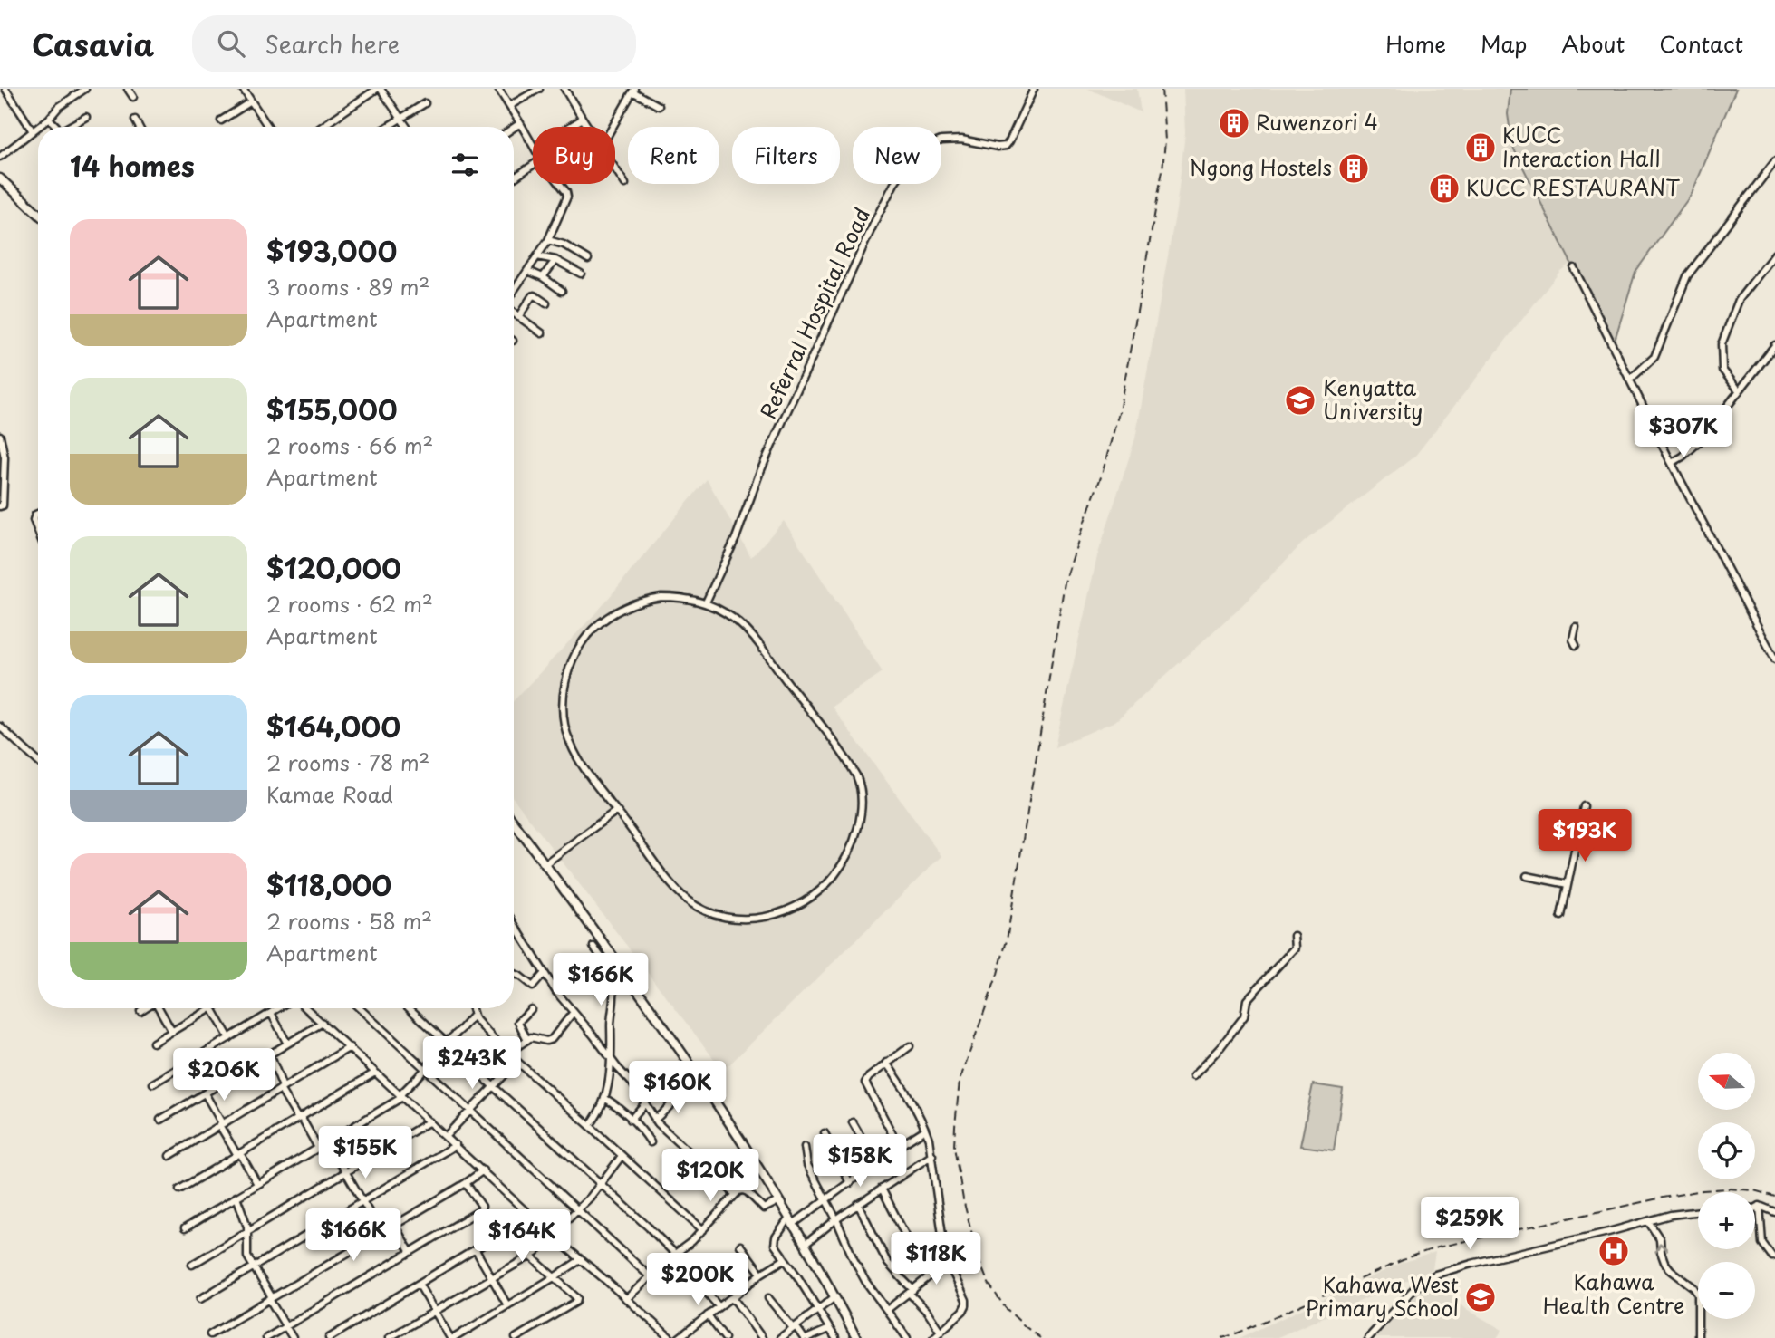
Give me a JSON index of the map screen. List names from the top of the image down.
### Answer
{
  "streets": {
    "street": ["Referral Hospital Road"]
  },
  "places": {
    "building": [
      "Ruwenzori 4",
      "KUCC Interaction Hall",
      "Ngong Hostels",
      "KUCC RESTAURANT"
    ],
    "school or university": ["Kenyatta University", "Kahawa West Primary School"],
    "hospital": ["Kahawa Health Centre"]
  },
  "north": "left",
  "page": {
    "header": "Casavia",
    "search": "Search here",
    "nav": [
      "Home",
      "Map",
      "About",
      "Contact"
    ],
    "chip": [
      "Buy",
      "Rent",
      "Filters",
      "New"
    ],
    "heading": "14 homes",
    "list": [
      {
        "name": "$193,000",
        "note": "3 rooms · 89 m² · Apartment"
      },
      {
        "name": "$155,000",
        "note": "2 rooms · 66 m² · Apartment"
      },
      {
        "name": "$120,000",
        "note": "2 rooms · 62 m² · Apartment"
      },
      {
        "name": "$164,000",
        "note": "2 rooms · 78 m² · Kamae Road"
      },
      {
        "name": "$118,000",
        "note": "2 rooms · 58 m² · Apartment"
      }
    ],
    "price": [
      "$307K",
      "$193K",
      "$166K",
      "$243K",
      "$206K",
      "$160K",
      "$155K",
      "$158K",
      "$120K",
      "$259K",
      "$166K",
      "$164K",
      "$118K",
      "$200K"
    ],
    "map_buttons": ["+", "−"]
  }
}
